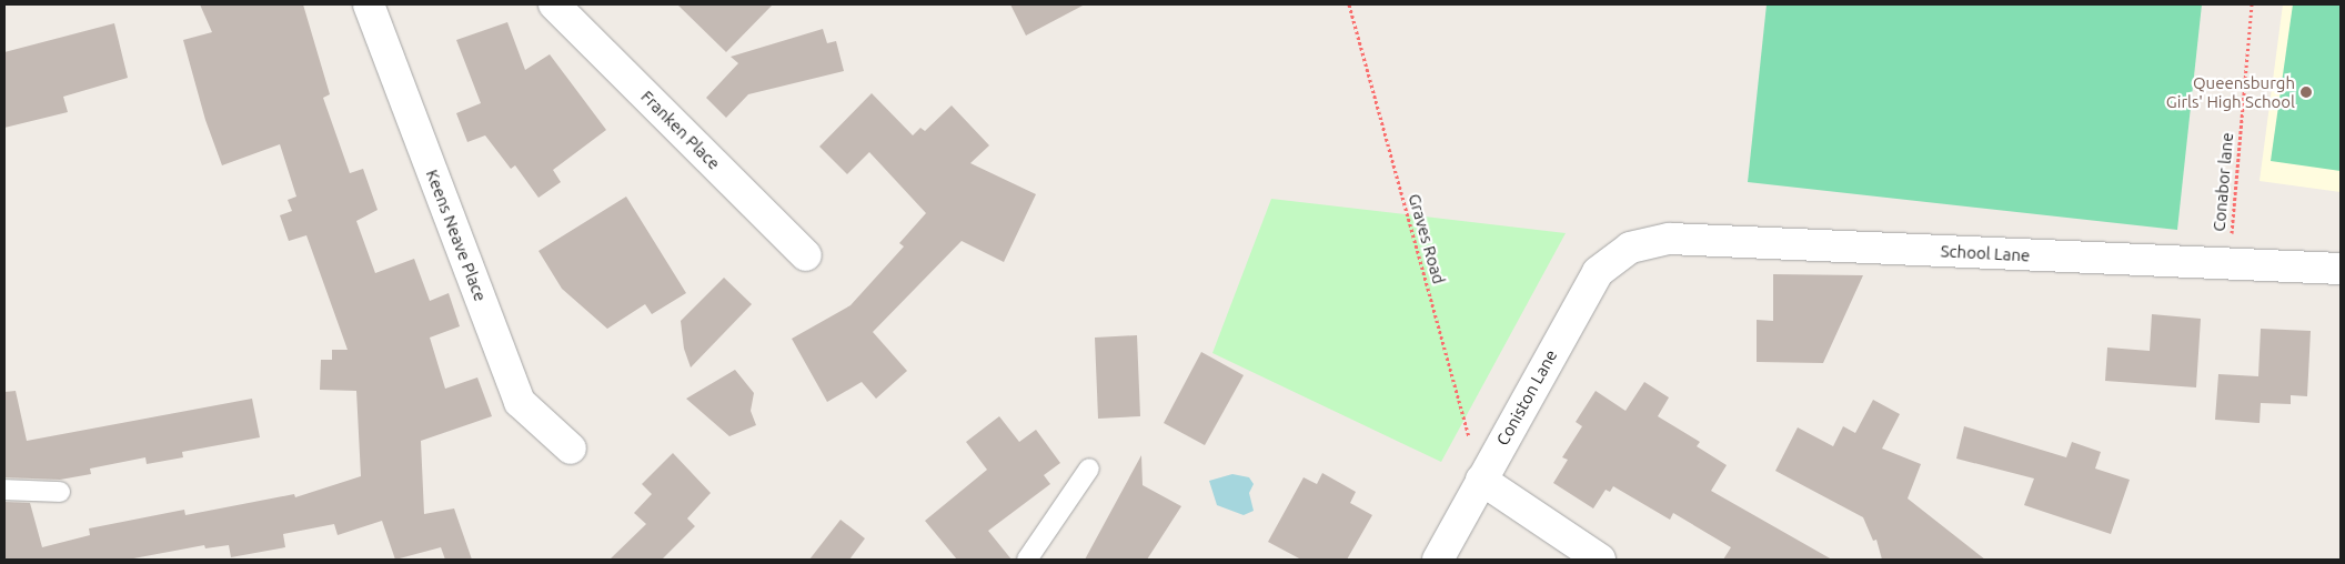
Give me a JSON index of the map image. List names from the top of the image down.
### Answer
{
  "streets": {
    "street": [
      "Franken Place",
      "Keens Neave Place",
      "School Lane",
      "Coniston Lane"
    ],
    "path": ["Conabor lane", "Graves Road"]
  },
  "crossings": [
    ["Conabor lane", "School Lane"],
    ["Graves Road", "Coniston Lane"],
    ["School Lane", "Coniston Lane"]
  ],
  "places": ["Queensburgh Girls' High School"]
}
